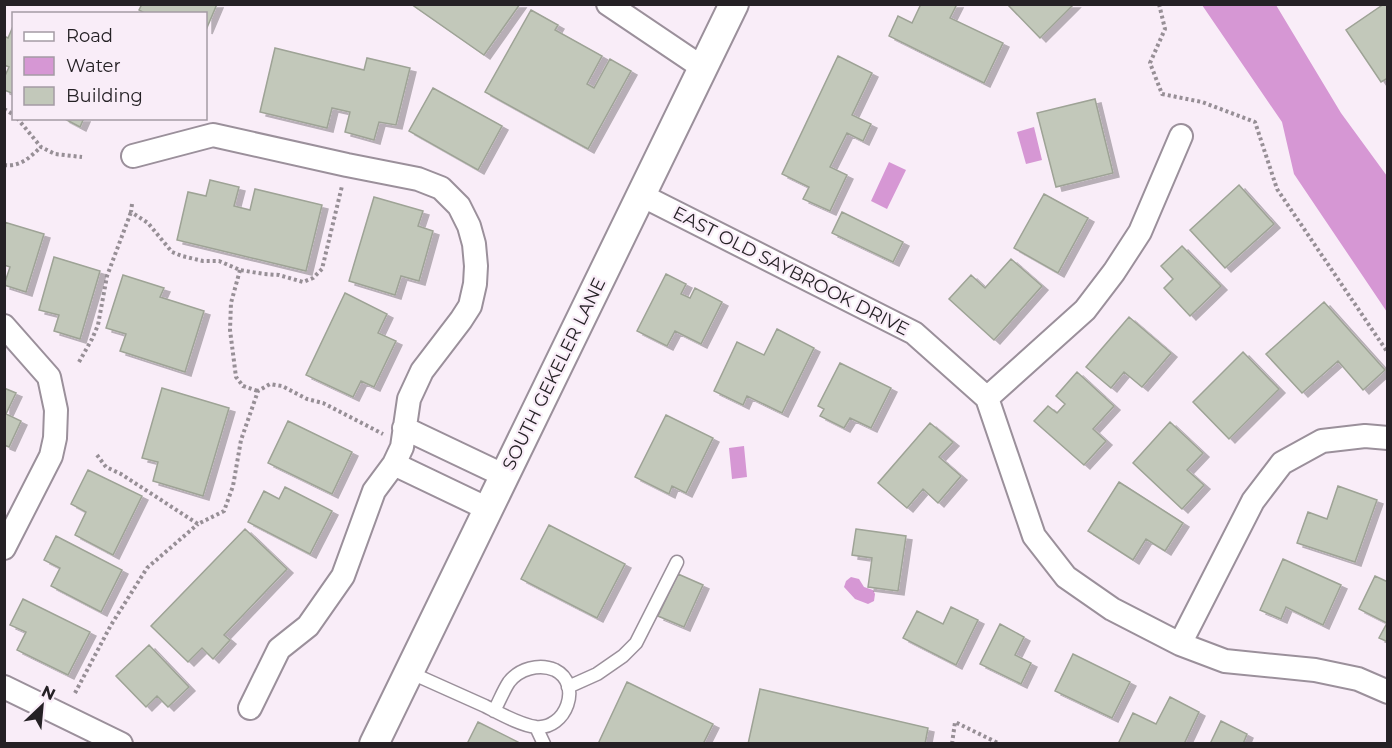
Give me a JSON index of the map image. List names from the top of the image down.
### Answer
{
  "streets": {
    "street": ["EAST OLD SAYBROOK DRIVE", "SOUTH GEKELER LANE"]
  },
  "crossings": [
    ["EAST OLD SAYBROOK DRIVE", "SOUTH GEKELER LANE"]
  ],
  "legend": ["Road", "Water", "Building"],
  "north": "top right"
}
